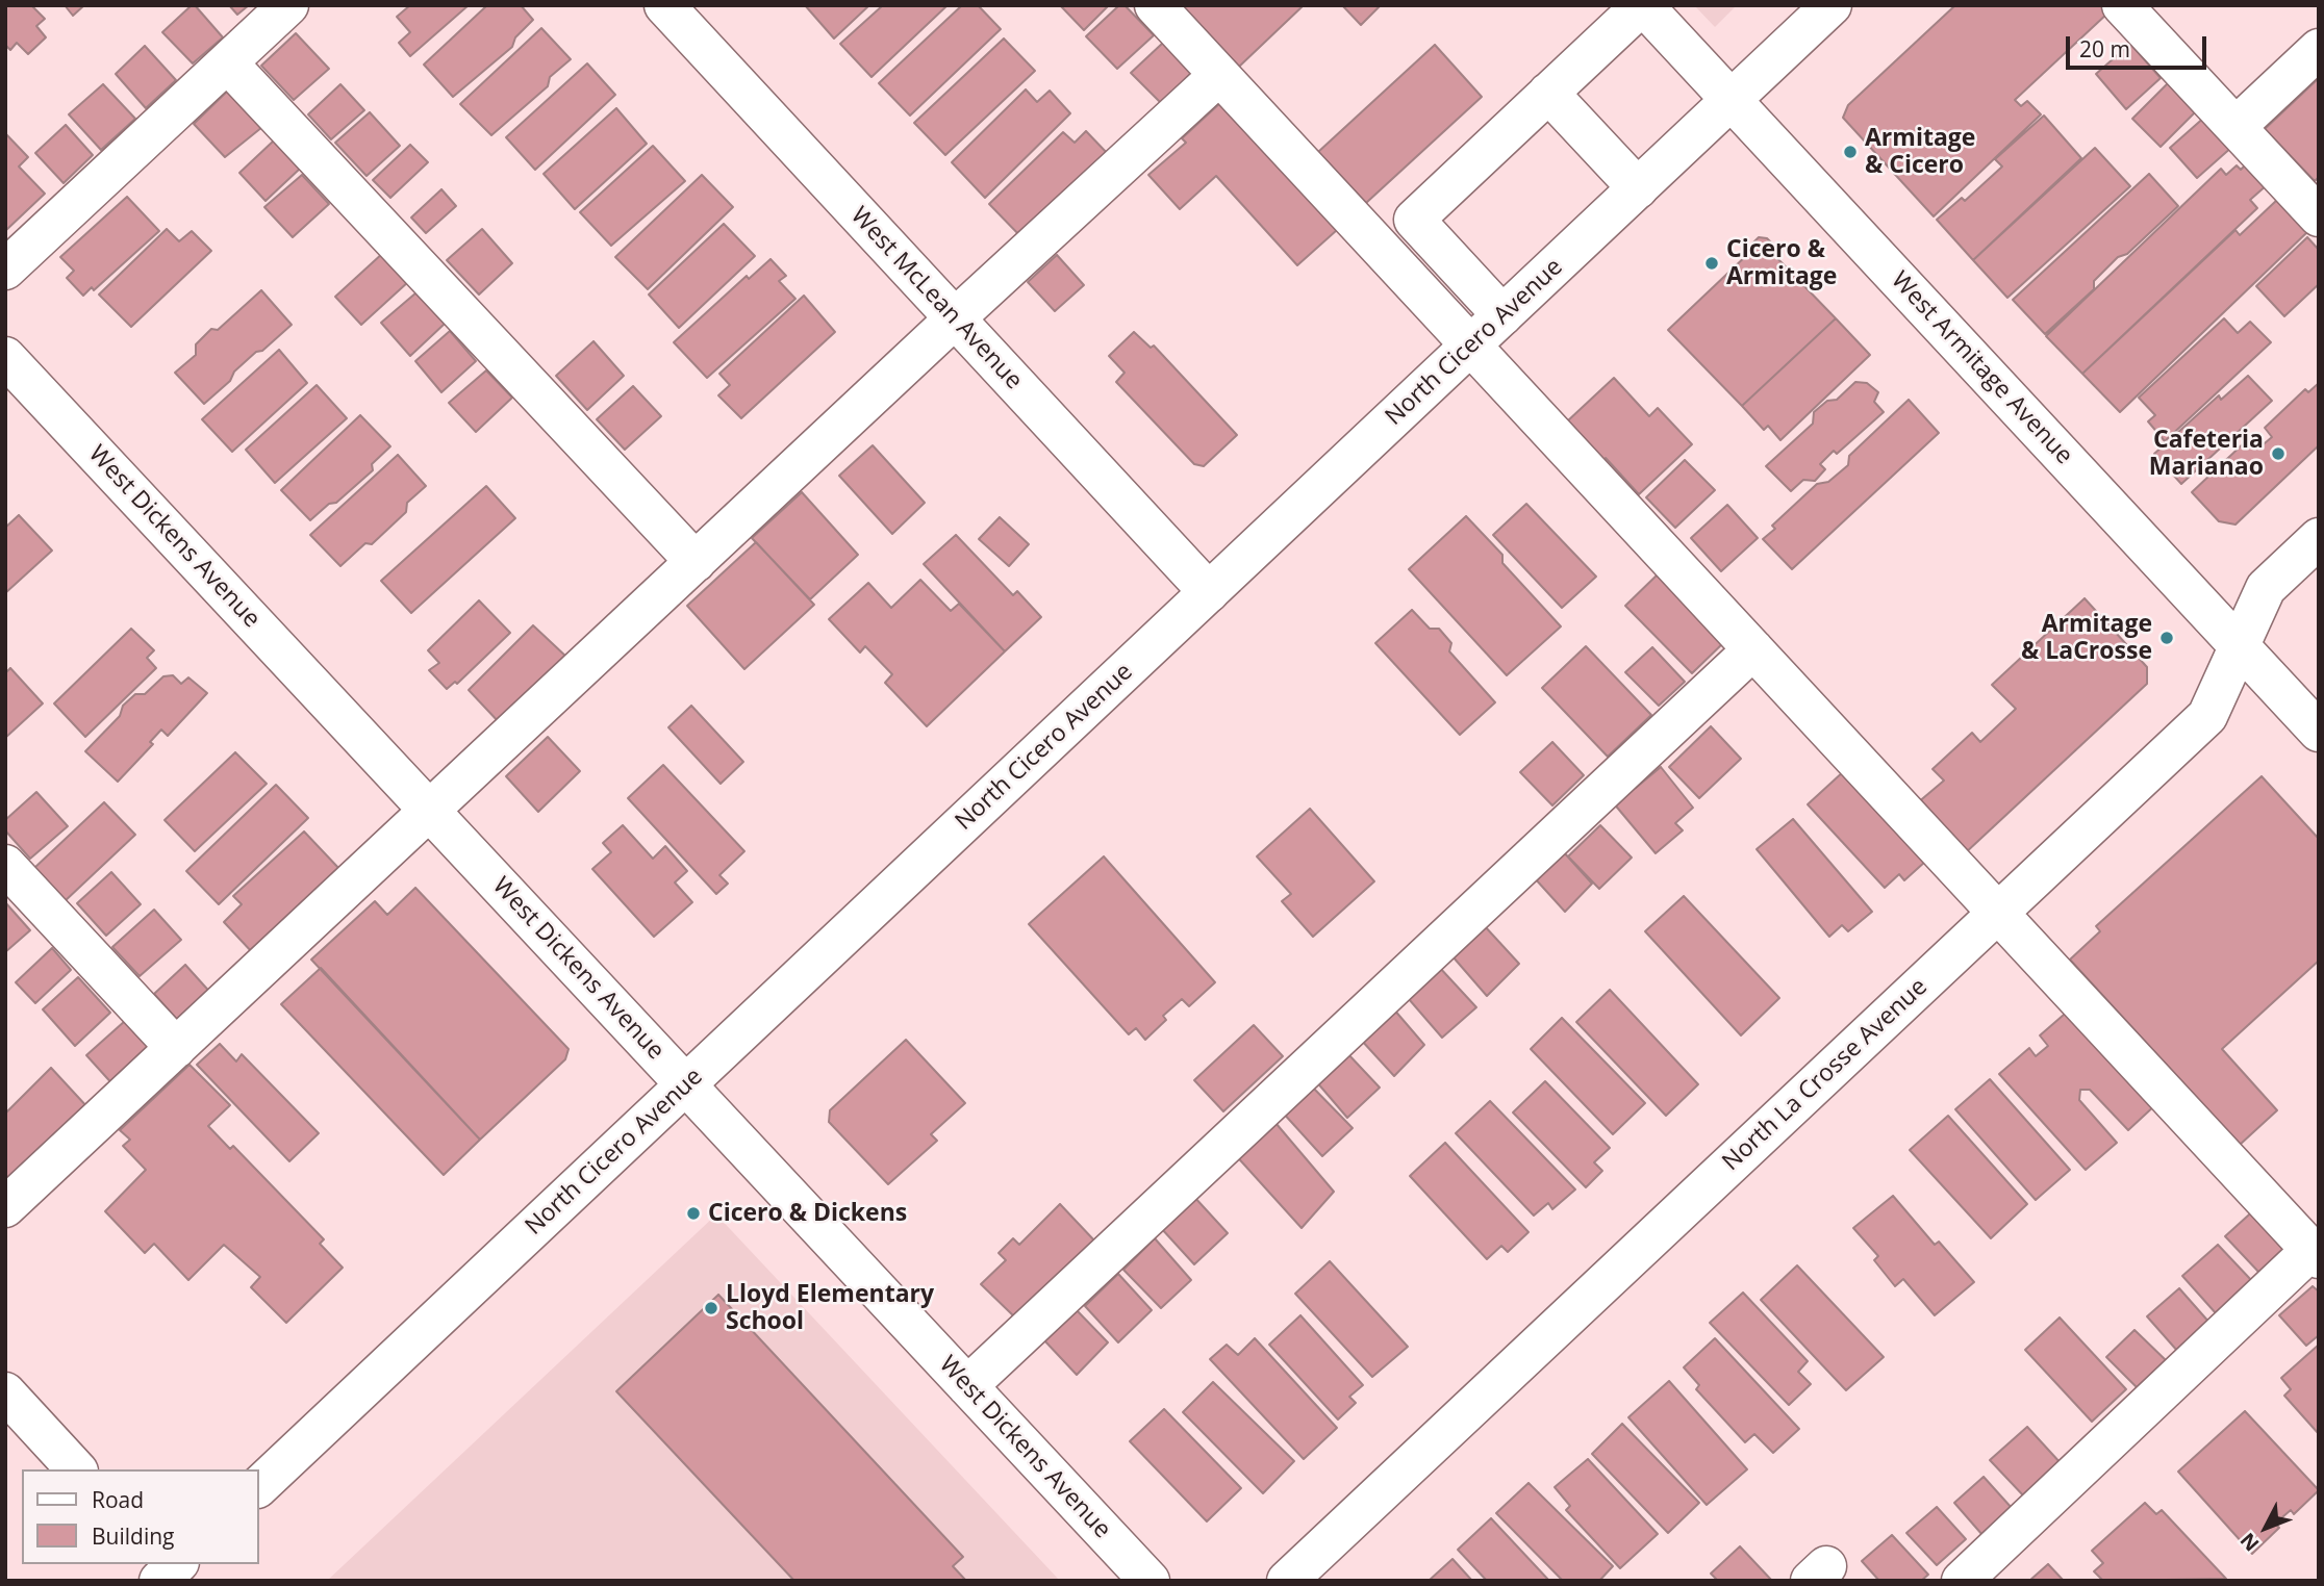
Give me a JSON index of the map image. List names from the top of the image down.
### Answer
{
  "streets": {
    "street": [
      "West McLean Avenue",
      "North Cicero Avenue",
      "West Armitage Avenue",
      "West Dickens Avenue",
      "North La Crosse Avenue"
    ]
  },
  "crossings": [
    ["West McLean Avenue", "North Cicero Avenue"],
    ["North Cicero Avenue", "West Armitage Avenue"],
    ["North Cicero Avenue", "West Dickens Avenue"],
    ["West Armitage Avenue", "North La Crosse Avenue"]
  ],
  "places": [
    "Armitage & Cicero",
    "Cicero & Armitage",
    "Cafeteria Marianao",
    "Armitage & LaCrosse",
    "Cicero & Dickens",
    "Lloyd Elementary School"
  ],
  "legend": ["Road", "Building"],
  "scale_bar": "20 m",
  "north": "bottom left"
}
